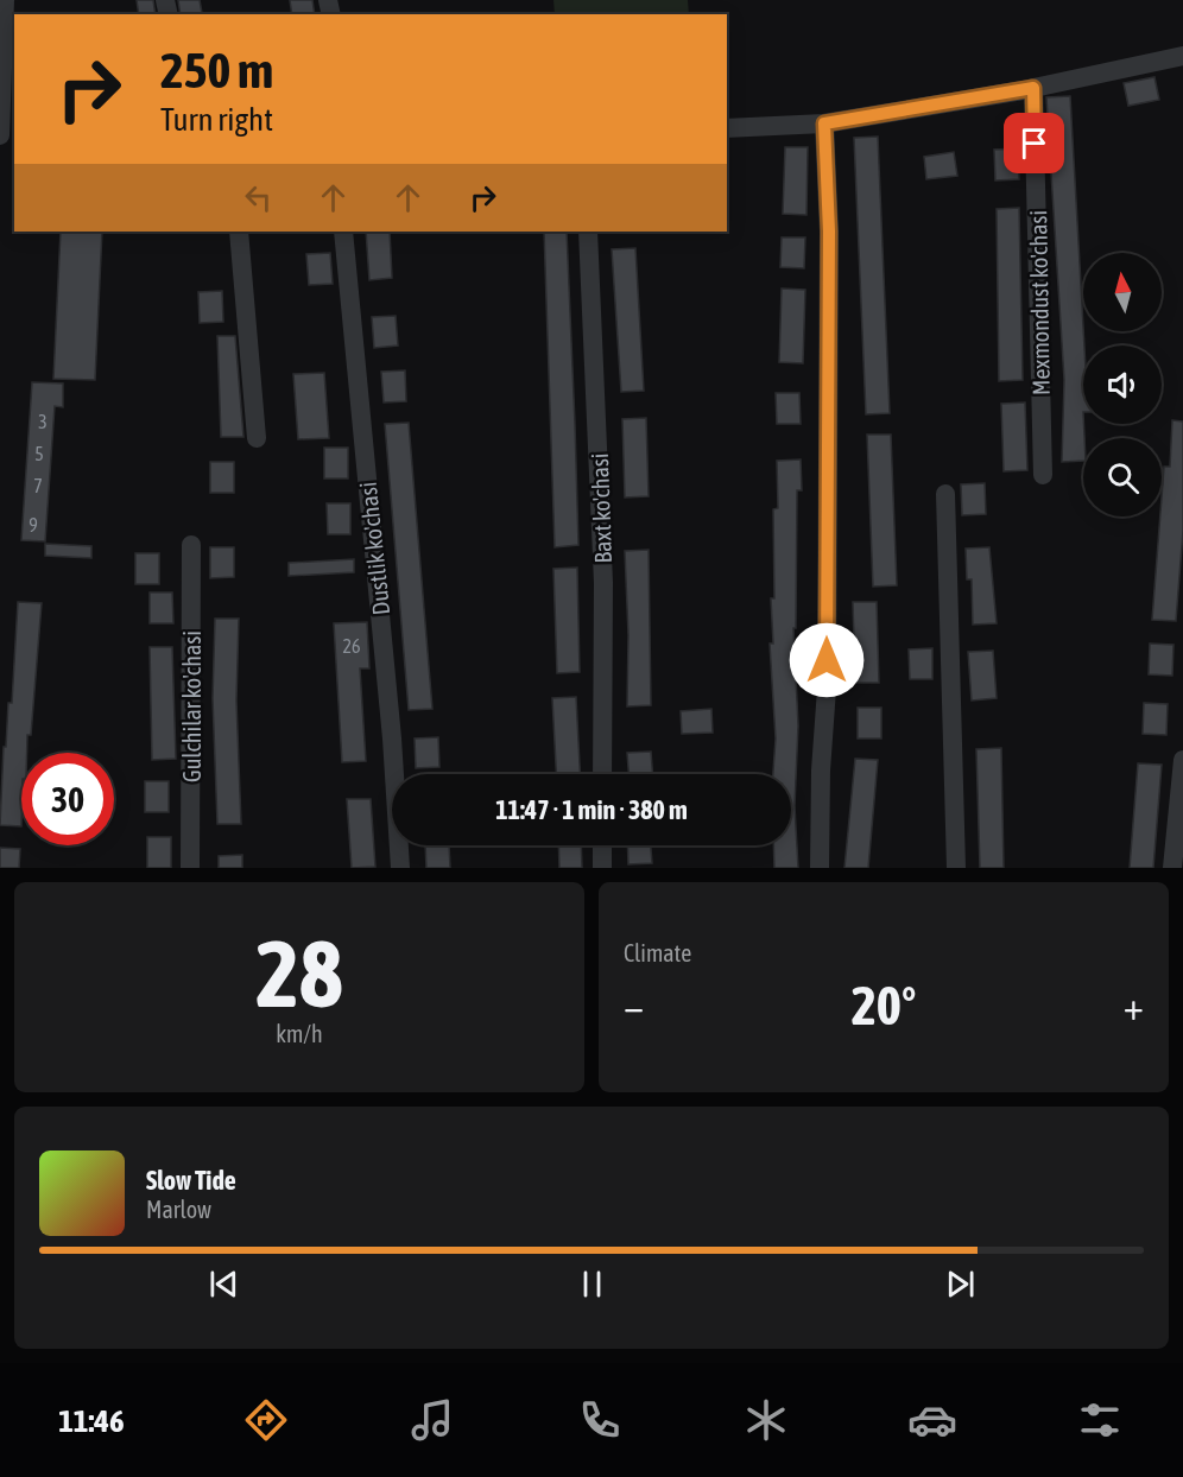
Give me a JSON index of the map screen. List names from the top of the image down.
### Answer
{
  "streets": {
    "street": [
      "Mexmondust ko'chasi",
      "Baxt ko'chasi",
      "Dustlik ko'chasi",
      "Gulchilar ko'chasi"
    ]
  },
  "house_numbers": [
    "3",
    "5",
    "7",
    "9",
    "26"
  ],
  "north": "top",
  "page": {
    "turn": ["250 m", "Turn right"],
    "limit": "30",
    "trip": "11:47 · 1 min · 380 m",
    "tile": [
      ["28", "km/h"],
      "Climate"
    ],
    "heat": ["−", "20°", "+"],
    "song": ["Slow Tide", "Marlow"],
    "tabs": "11:46"
  }
}
